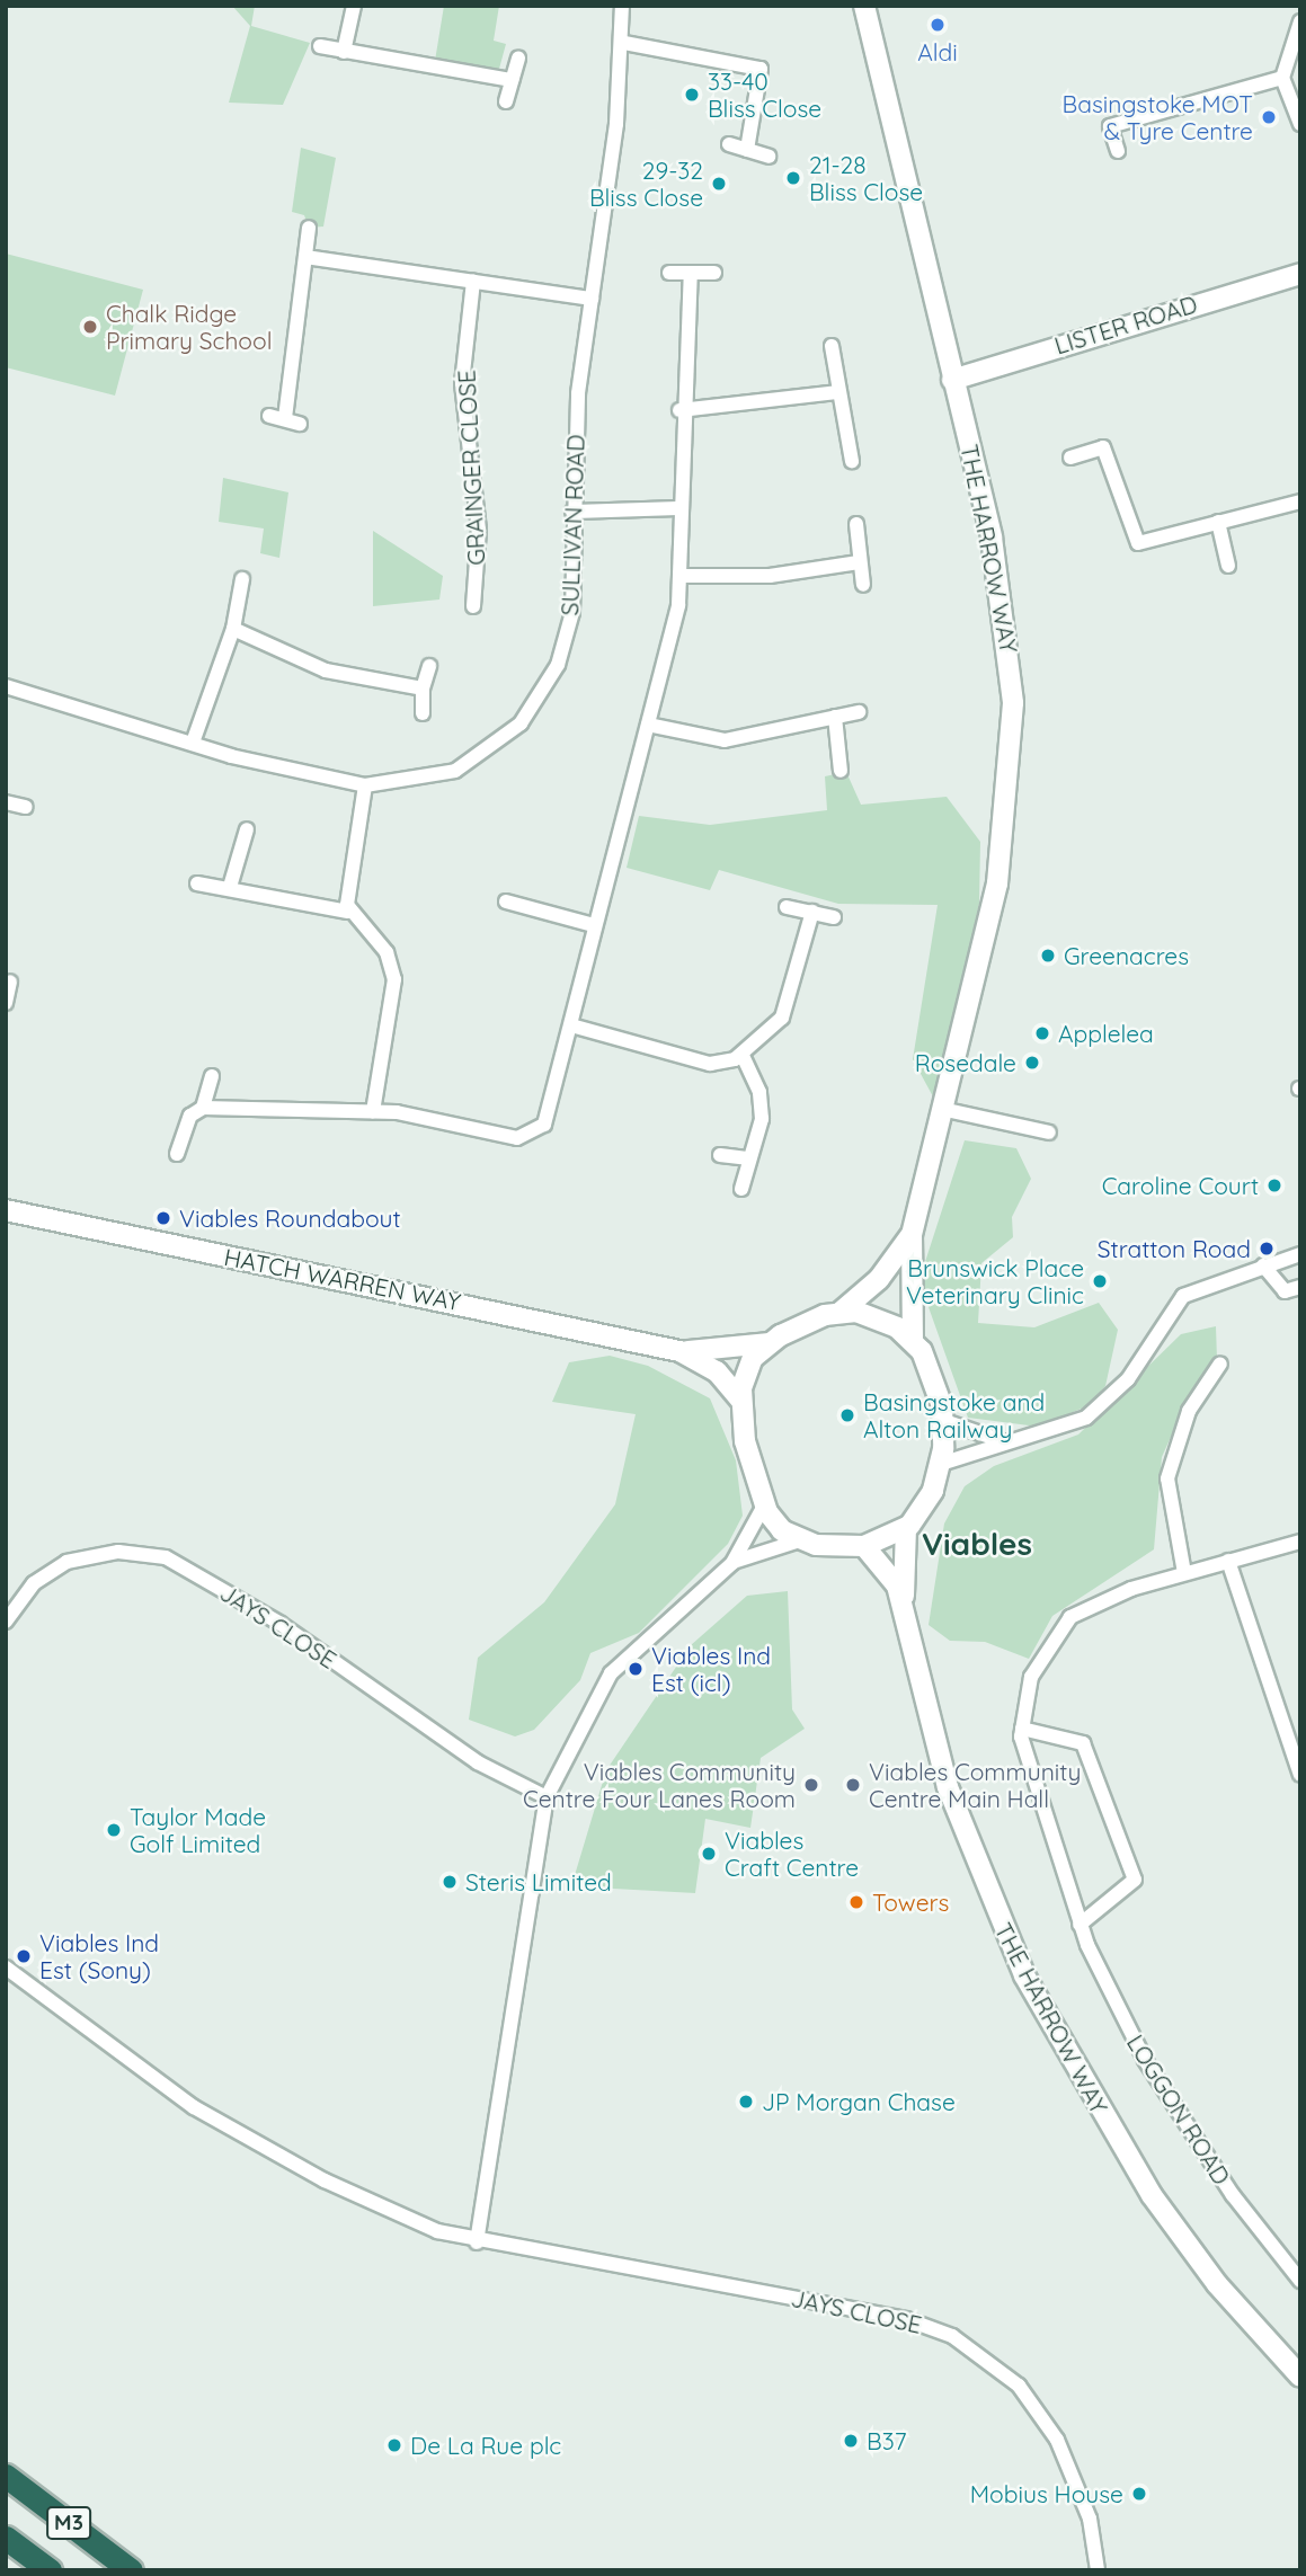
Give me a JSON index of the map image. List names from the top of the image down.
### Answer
{
  "streets": {
    "highway": ["M3"],
    "street": [
      "LISTER ROAD",
      "GRAINGER CLOSE",
      "SULLIVAN ROAD",
      "THE HARROW WAY",
      "HATCH WARREN WAY",
      "JAYS CLOSE",
      "LOGGON ROAD"
    ]
  },
  "crossings": [
    ["LISTER ROAD", "THE HARROW WAY"],
    ["THE HARROW WAY", "HATCH WARREN WAY"]
  ],
  "districts": ["Viables"],
  "places": [
    "Aldi",
    "33-40 Bliss Close",
    "Basingstoke MOT & Tyre Centre",
    "21-28 Bliss Close",
    "29-32 Bliss Close",
    "Chalk Ridge Primary School",
    "Greenacres",
    "Applelea",
    "Rosedale",
    "Caroline Court",
    "Viables Roundabout",
    "Stratton Road",
    "Brunswick Place Veterinary Clinic",
    "Basingstoke and Alton Railway",
    "Viables Ind Est (icl)",
    "Viables Community Centre Four Lanes Room",
    "Viables Community Centre Main Hall",
    "Taylor Made Golf Limited",
    "Viables Craft Centre",
    "Steris Limited",
    "Towers",
    "Viables Ind Est (Sony)",
    "JP Morgan Chase",
    "B37",
    "De La Rue plc",
    "Mobius House"
  ]
}
